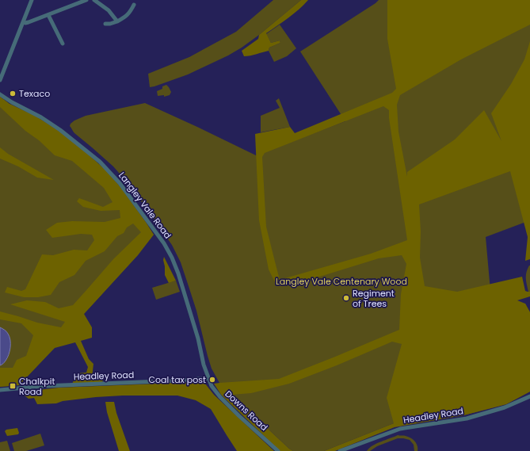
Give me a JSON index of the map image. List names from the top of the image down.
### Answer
{
  "streets": {
    "street": ["Langley Vale Road", "Headley Road", "Downs Road"]
  },
  "crossings": [
    ["Langley Vale Road", "Headley Road"],
    ["Langley Vale Road", "Downs Road"],
    ["Headley Road", "Downs Road"]
  ],
  "parks": ["Langley Vale Centenary Wood"],
  "places": {
    "other": ["Texaco", "Regiment of Trees", "Coal tax post"],
    "transit": ["Chalkpit Road"]
  }
}
